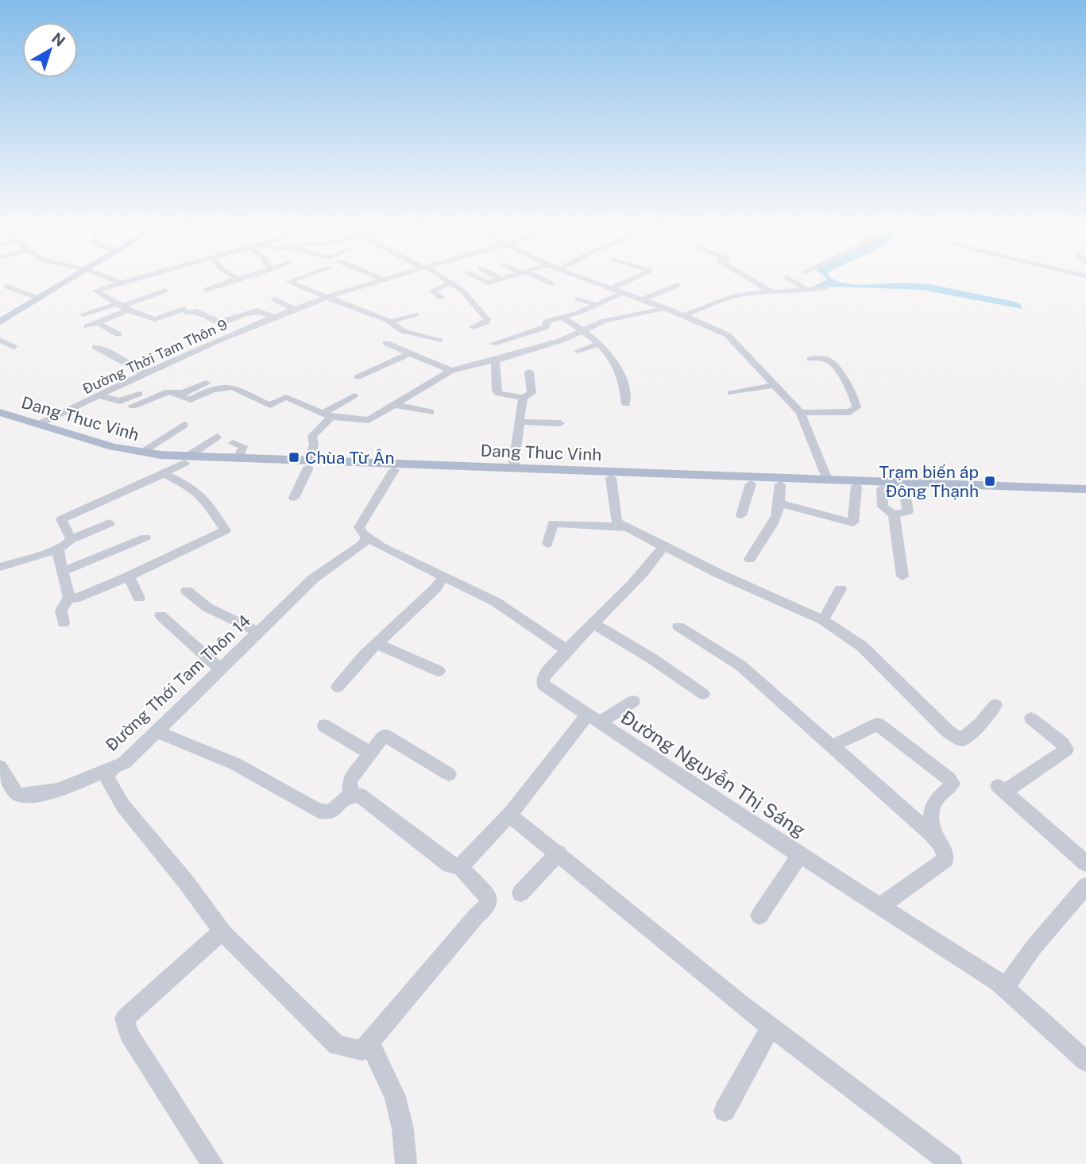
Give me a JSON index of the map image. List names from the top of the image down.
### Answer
{
  "streets": {
    "main road": ["Dang Thuc Vinh"],
    "street": ["Đường Thời Tam Thôn 9", "Đường Thới Tam Thôn 14", "Đường Nguyễn Thị Sáng"]
  },
  "crossings": [
    ["Đường Thời Tam Thôn 9", "Dang Thuc Vinh"]
  ],
  "places": {
    "transit": ["Chùa Từ Ân", "Trạm biến áp Đông Thạnh"]
  },
  "north": "top right"
}
